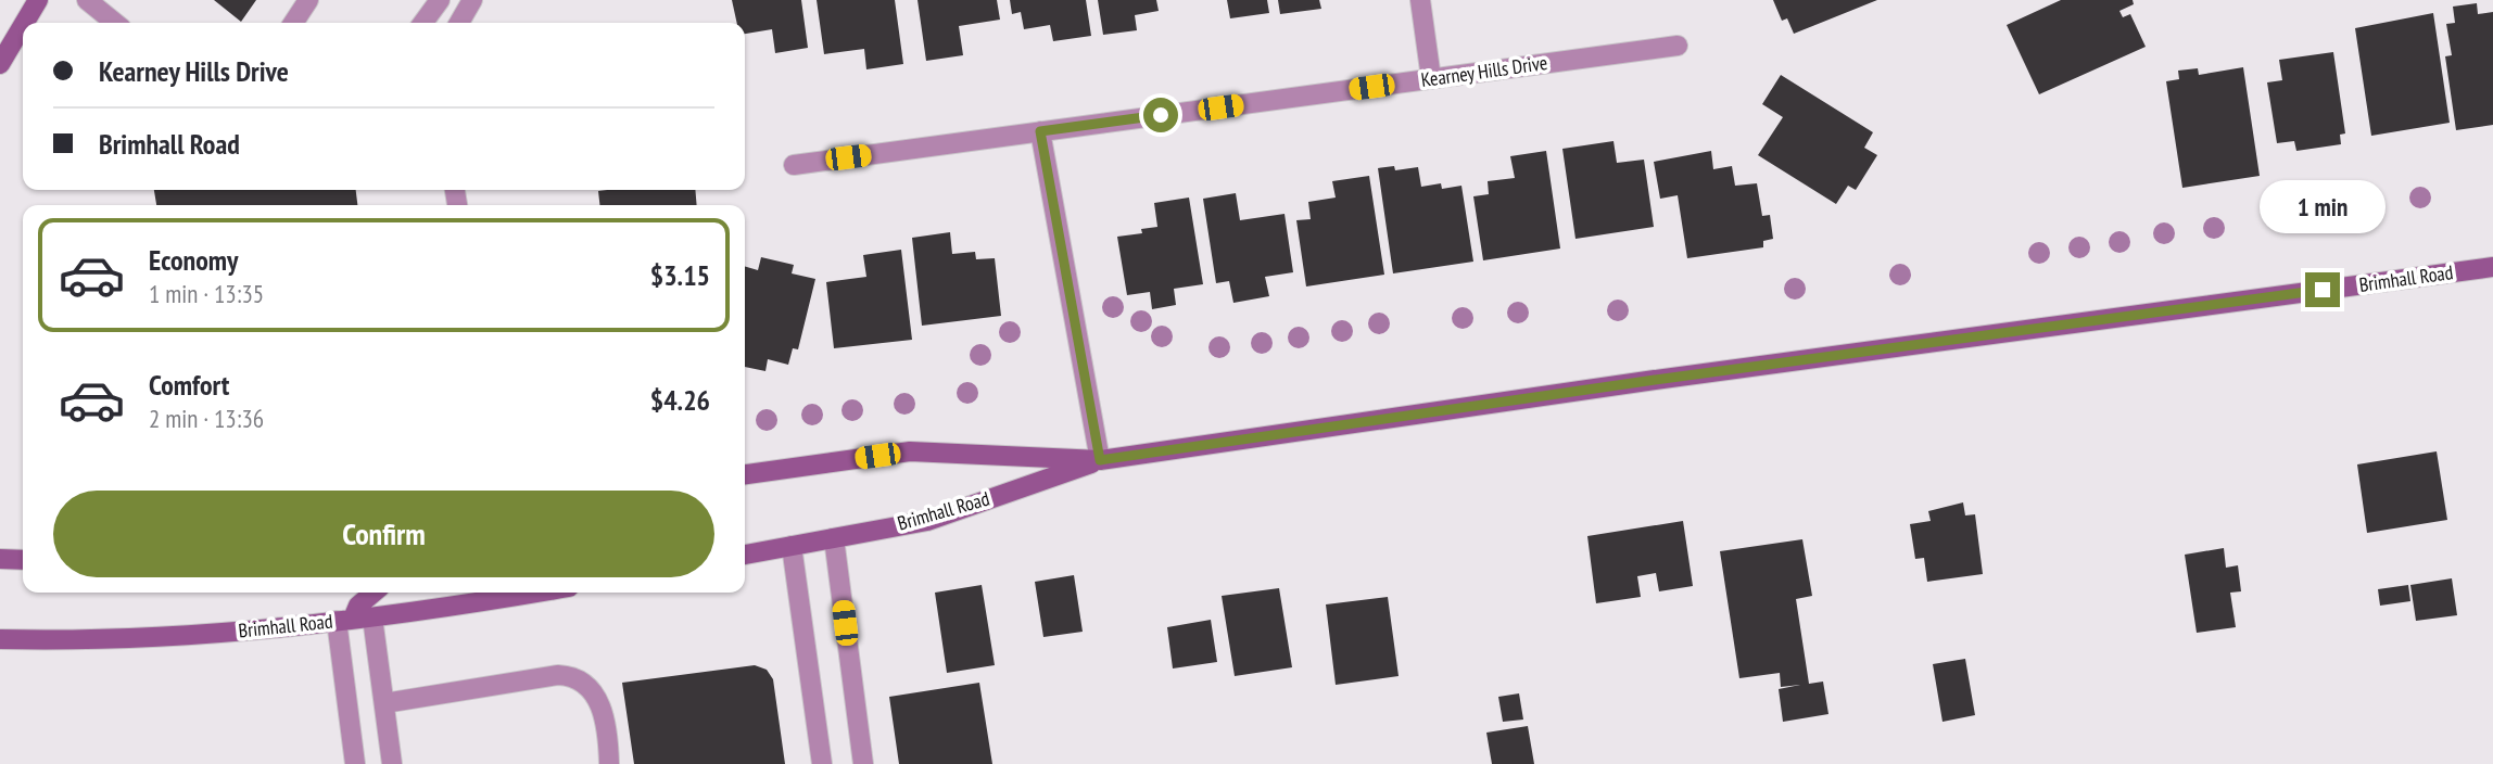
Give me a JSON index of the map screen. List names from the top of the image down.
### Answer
{
  "streets": {
    "street": ["Kearney Hills Drive", "Brimhall Road"]
  },
  "page": {
    "banner": ["Kearney Hills Drive", "Brimhall Road"],
    "bubble": "1 min",
    "list": [
      {
        "name": "Economy",
        "note": "1 min · 13:35",
        "value": "$3.15"
      },
      {
        "name": "Comfort",
        "note": "2 min · 13:36",
        "value": "$4.26"
      }
    ],
    "buttons": "Confirm"
  }
}
